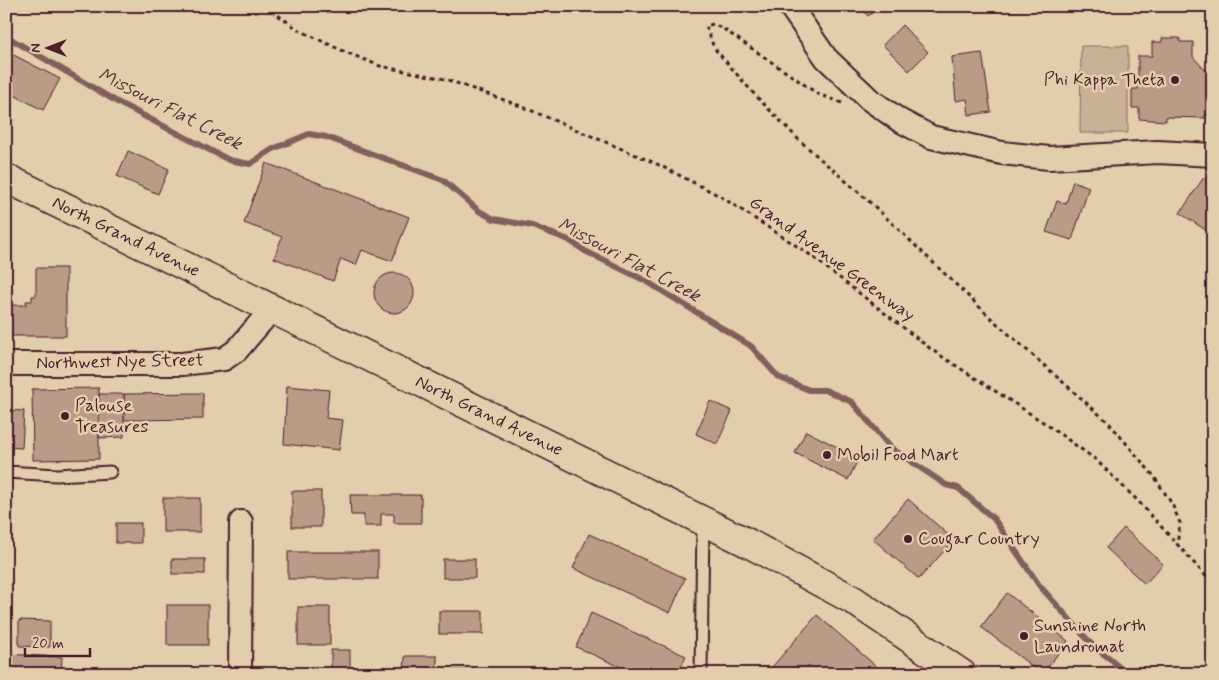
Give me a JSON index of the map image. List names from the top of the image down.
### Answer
{
  "streets": {
    "main road": ["North Grand Avenue"],
    "street": ["Northwest Nye Street"],
    "path": ["Grand Avenue Greenway"]
  },
  "crossings": [
    ["North Grand Avenue", "Northwest Nye Street"]
  ],
  "water": ["Missouri Flat Creek"],
  "places": [
    "Phi Kappa Theta",
    "Palouse Treasures",
    "Mobil Food Mart",
    "Cougar Country",
    "Sunshine North Laundromat"
  ],
  "scale_bar": "20 m",
  "north": "left"
}
